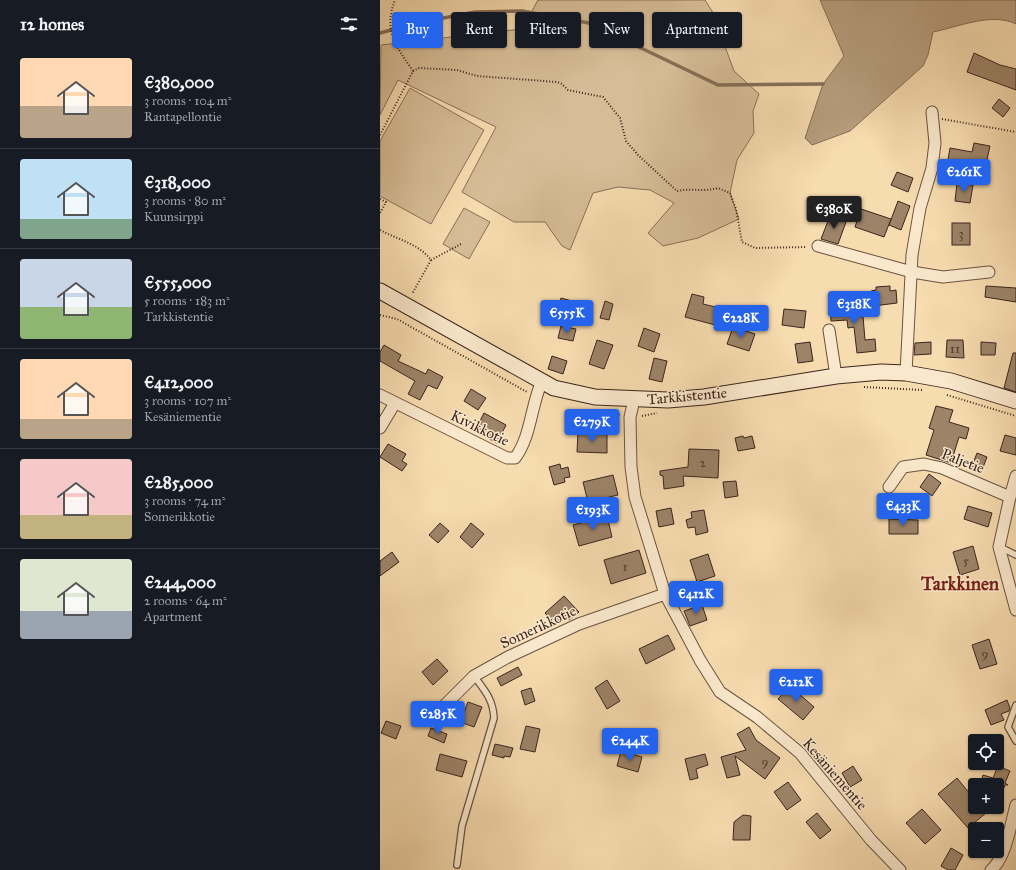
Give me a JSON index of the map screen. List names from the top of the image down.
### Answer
{
  "streets": {
    "street": [
      "Tarkkistentie",
      "Kivikkotie",
      "Paljetie",
      "Somerikkotie",
      "Kesäniementie"
    ]
  },
  "crossings": [
    ["Tarkkistentie", "Kivikkotie"],
    ["Tarkkistentie", "Kesäniementie"],
    ["Somerikkotie", "Kesäniementie"]
  ],
  "districts": ["Tarkkinen"],
  "house_numbers": [
    "3",
    "11",
    "2",
    "5",
    "1",
    "9",
    "9"
  ],
  "page": {
    "heading": "12 homes",
    "chip": [
      "Buy",
      "Rent",
      "Filters",
      "New",
      "Apartment"
    ],
    "list": [
      {
        "name": "€380,000",
        "note": "3 rooms · 104 m² · Rantapellontie"
      },
      {
        "name": "€318,000",
        "note": "3 rooms · 80 m² · Kuunsirppi"
      },
      {
        "name": "€555,000",
        "note": "5 rooms · 183 m² · Tarkkistentie"
      },
      {
        "name": "€412,000",
        "note": "3 rooms · 107 m² · Kesäniementie"
      },
      {
        "name": "€285,000",
        "note": "3 rooms · 74 m² · Somerikkotie"
      },
      {
        "name": "€244,000",
        "note": "2 rooms · 64 m² · Apartment"
      }
    ],
    "price": [
      "€261K",
      "€380K",
      "€318K",
      "€555K",
      "€228K",
      "€279K",
      "€433K",
      "€193K",
      "€412K",
      "€212K",
      "€285K",
      "€244K"
    ],
    "map_buttons": ["+", "−"]
  }
}
